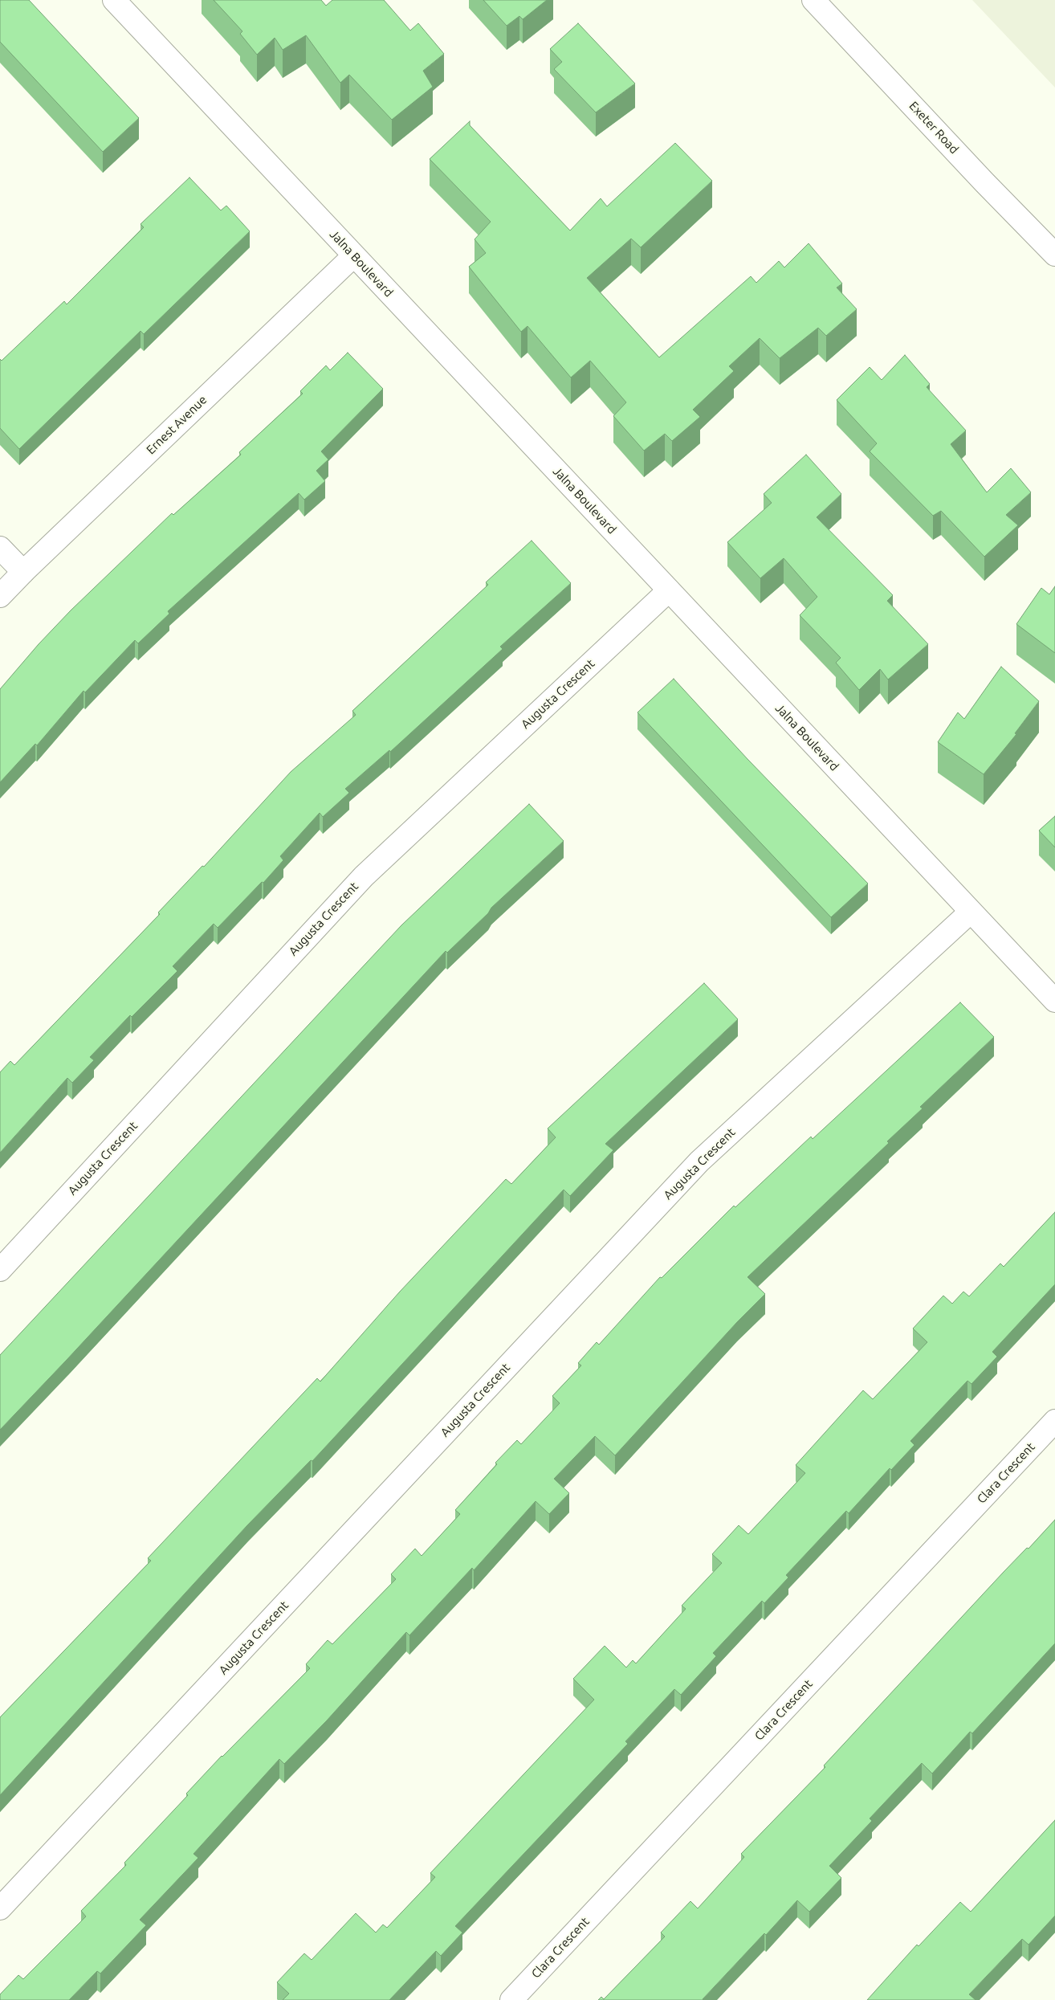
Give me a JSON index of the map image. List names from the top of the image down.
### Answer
{
  "streets": {
    "street": [
      "Exeter Road",
      "Jalna Boulevard",
      "Ernest Avenue",
      "Augusta Crescent",
      "Clara Crescent"
    ]
  },
  "crossings": [
    ["Jalna Boulevard", "Ernest Avenue"],
    ["Jalna Boulevard", "Augusta Crescent"]
  ]
}
